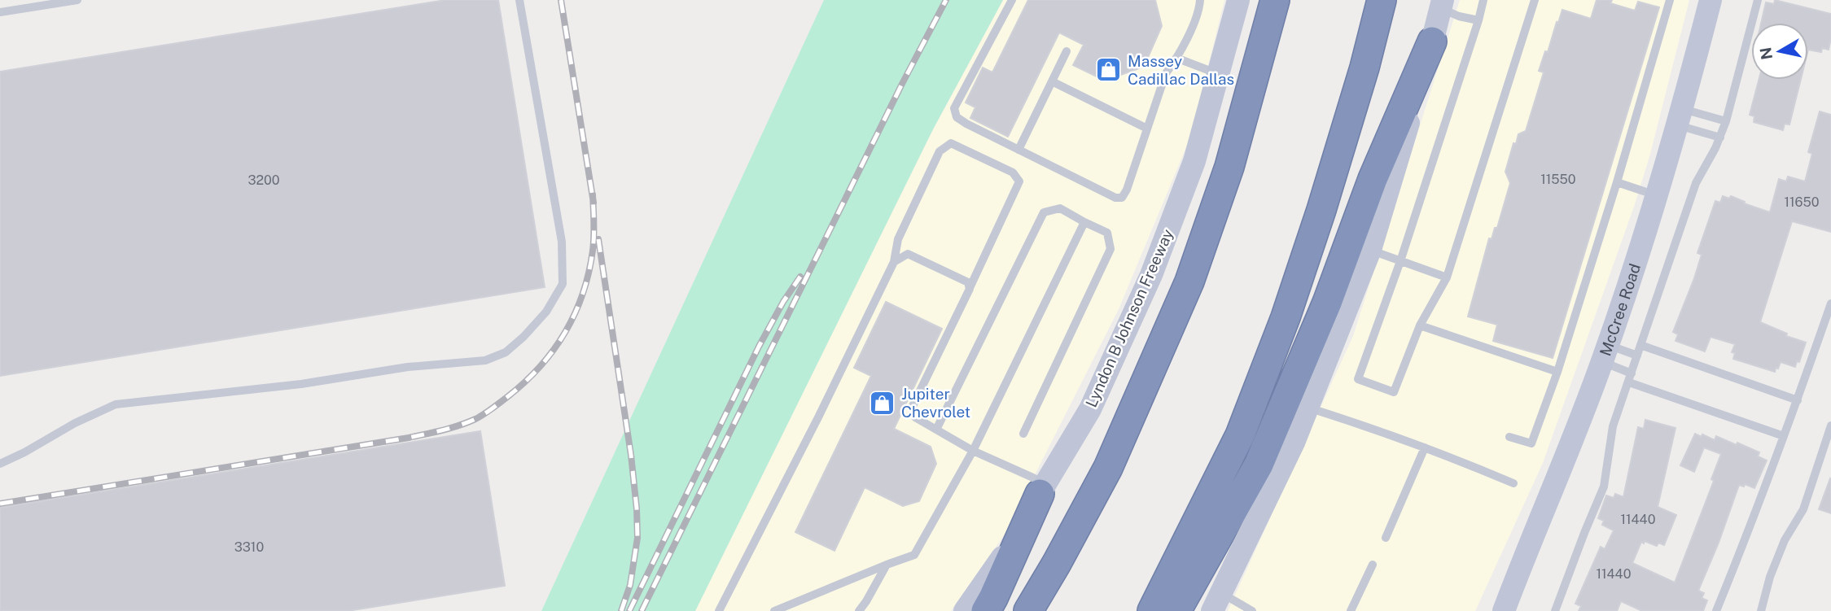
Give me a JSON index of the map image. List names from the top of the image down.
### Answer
{
  "streets": {
    "main road": ["McCree Road", "Lyndon B Johnson Freeway"]
  },
  "places": {
    "shop": ["Massey Cadillac Dallas", "Jupiter Chevrolet"]
  },
  "house_numbers": [
    "11550",
    "3200",
    "11650",
    "11440",
    "3310",
    "11440"
  ],
  "north": "left"
}
